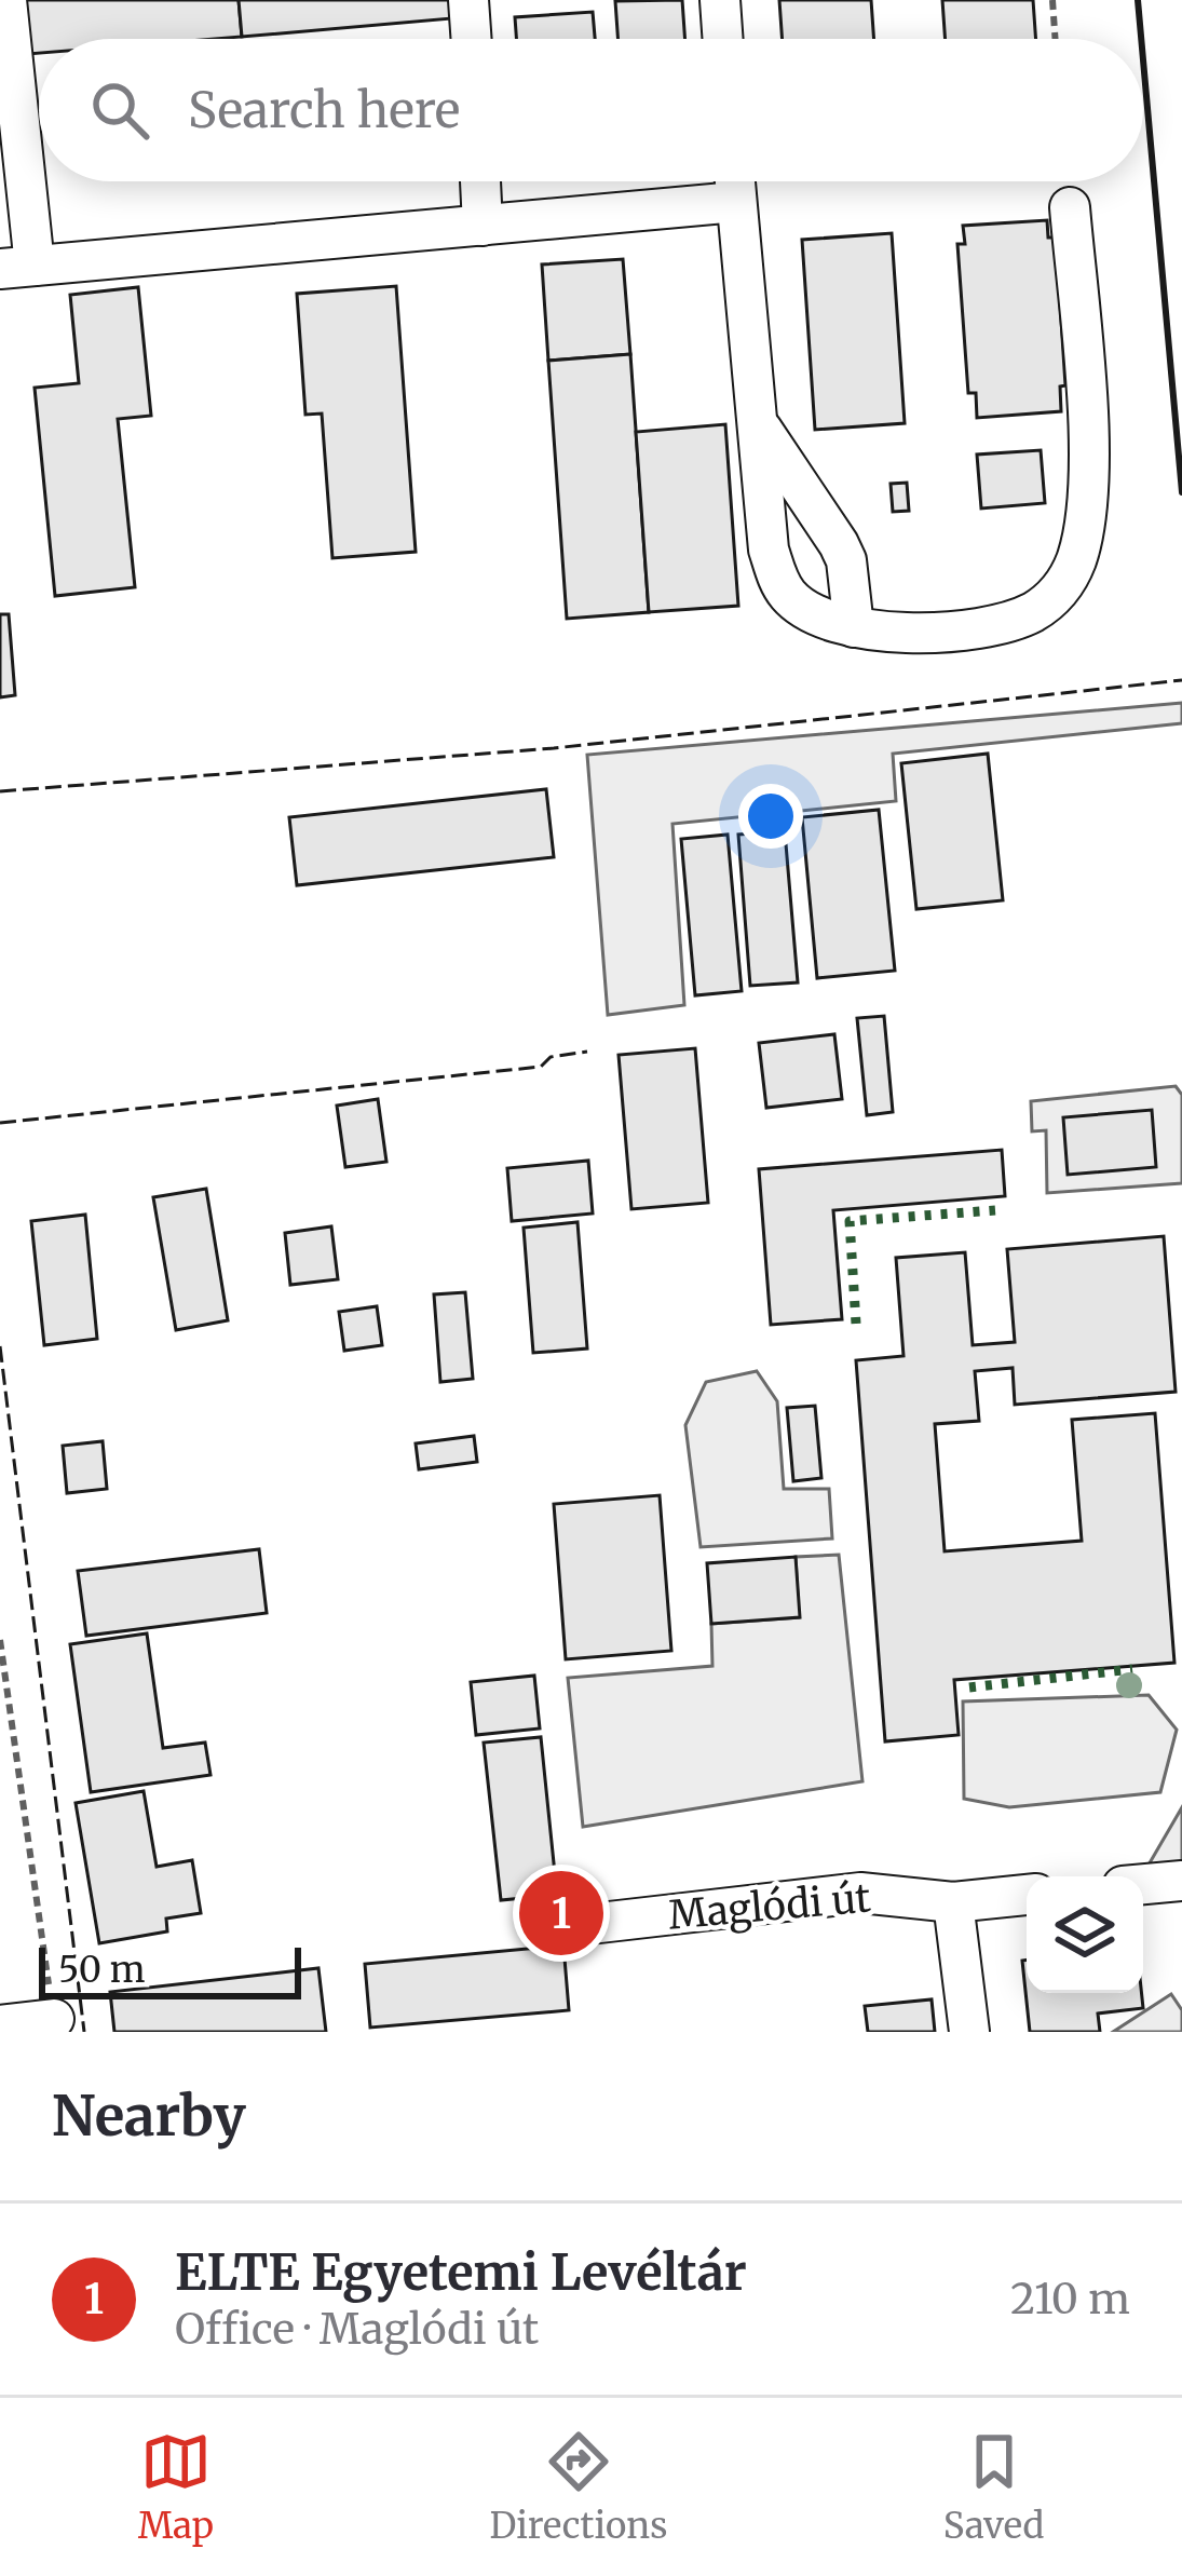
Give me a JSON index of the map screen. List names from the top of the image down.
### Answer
{
  "streets": {
    "street": ["Maglódi út"]
  },
  "scale_bar": "50 m",
  "page": {
    "search": "Search here",
    "pins": "1",
    "scale": "50 m",
    "heading": "Nearby",
    "list": [
      {
        "mark": "1",
        "name": "ELTE Egyetemi Levéltár",
        "note": "Office · Maglódi út",
        "value": "210 m"
      }
    ],
    "nav": ["Map", "Directions", "Saved"]
  }
}
